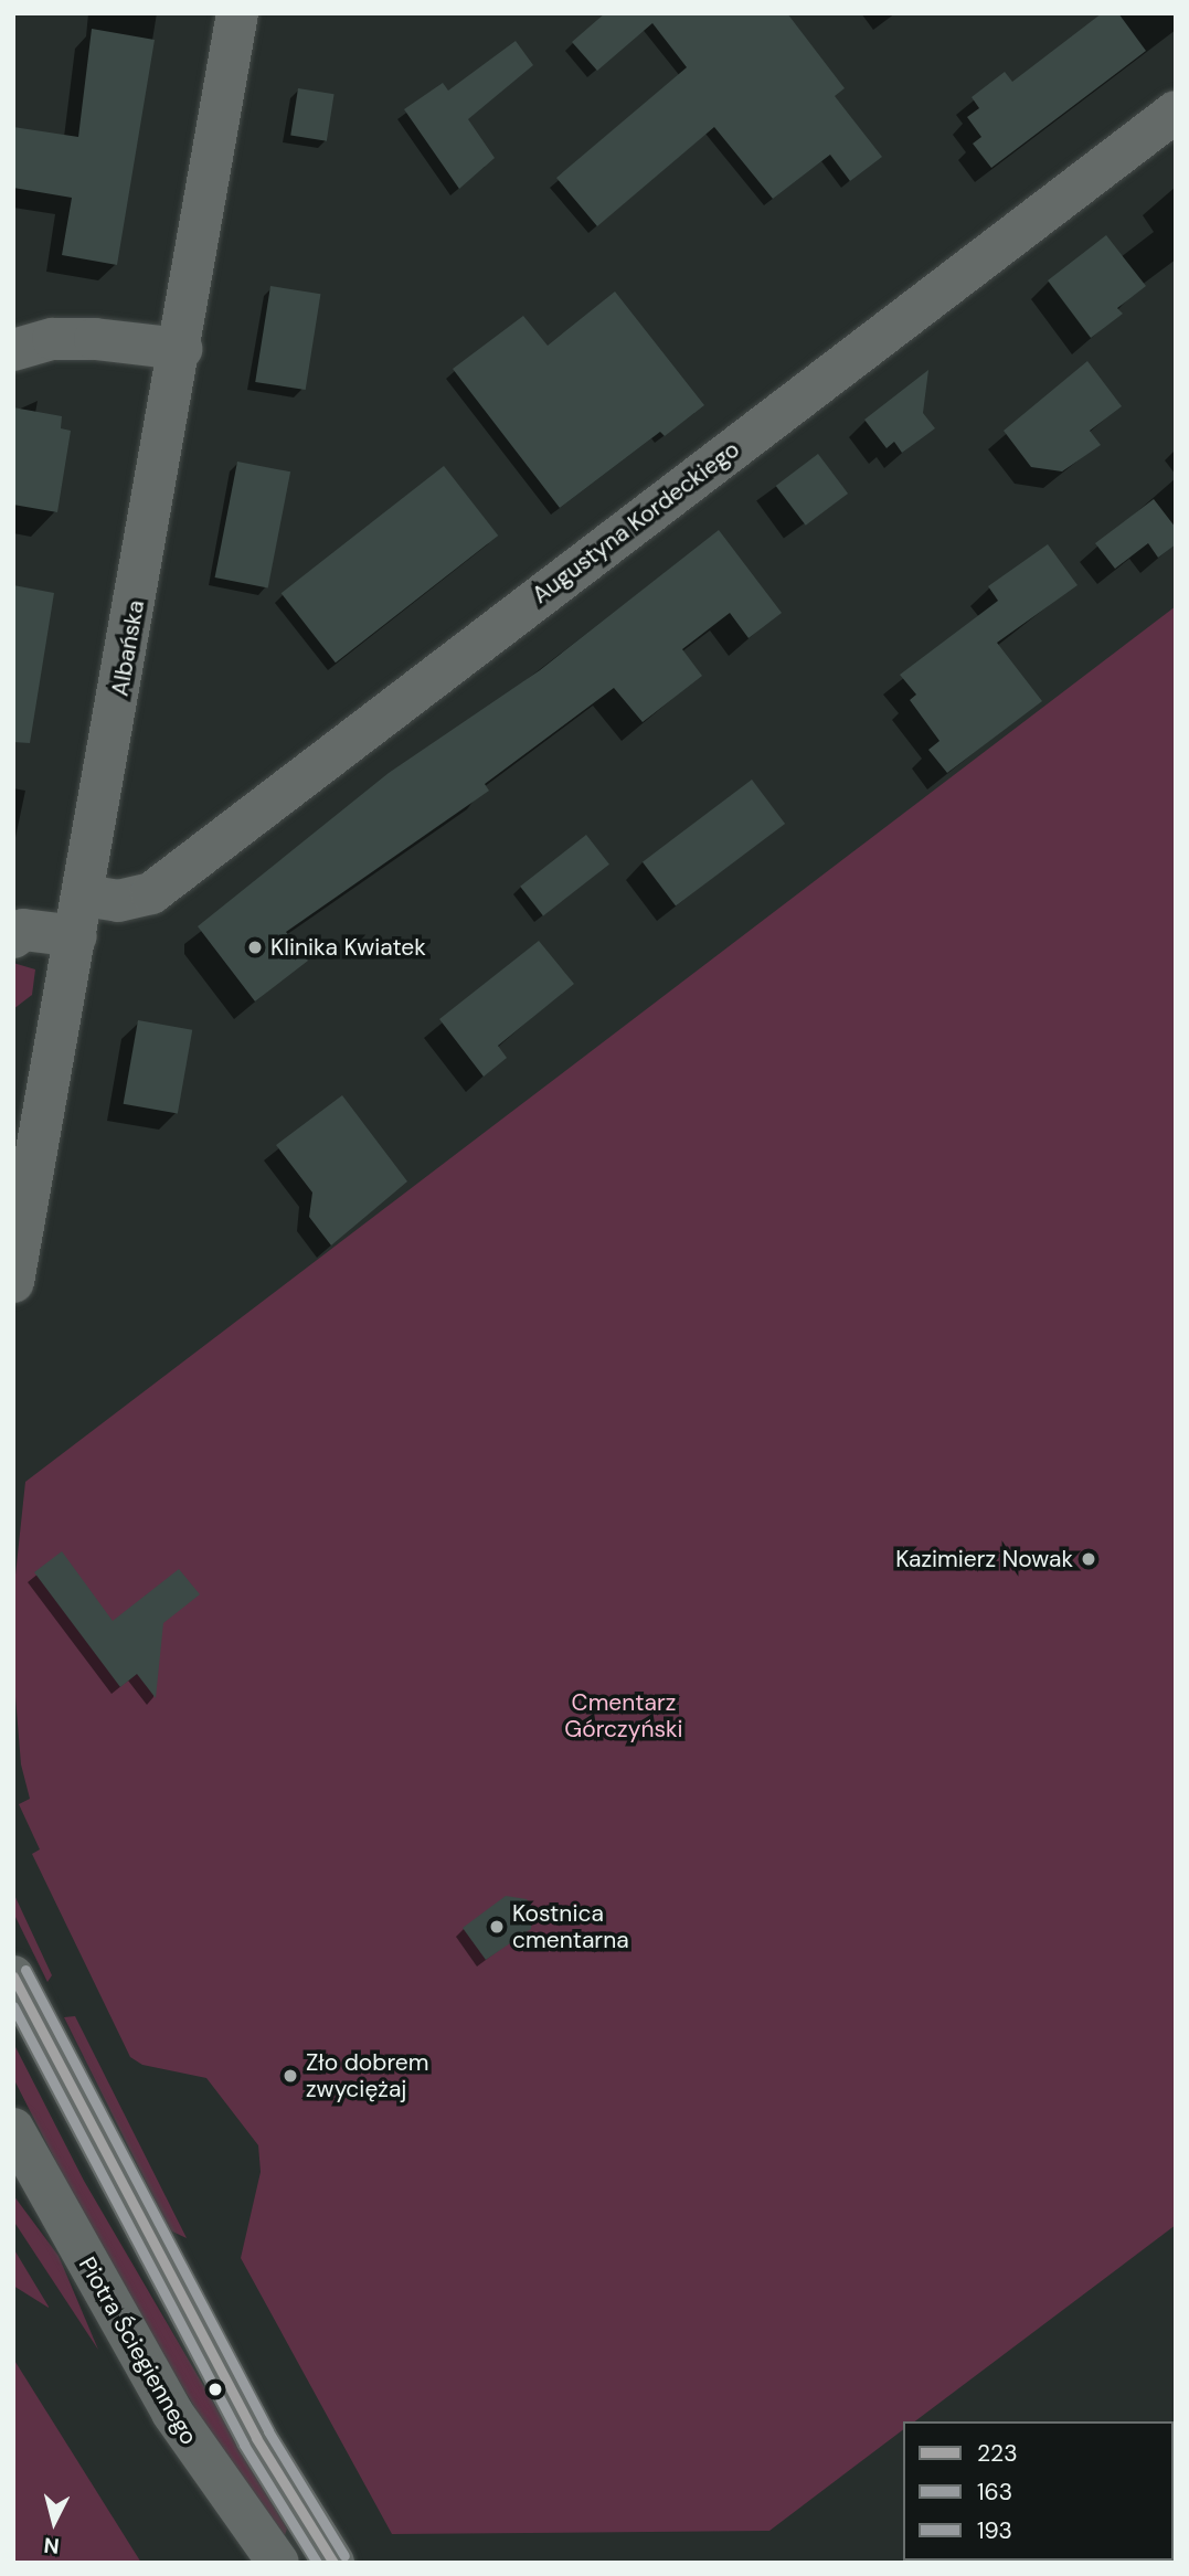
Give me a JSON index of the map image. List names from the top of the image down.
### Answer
{
  "streets": {
    "street": ["Augustyna Kordeckiego", "Albańska", "Piotra Ściegiennego"]
  },
  "crossings": [
    ["Augustyna Kordeckiego", "Albańska"]
  ],
  "parks": ["Cmentarz Górczyński"],
  "places": [
    "Klinika Kwiatek",
    "Kazimierz Nowak",
    "Kostnica cmentarna",
    "Zło dobrem zwyciężaj"
  ],
  "lines": ["transit line 193", "transit line 223", "transit line 163"],
  "legend": ["223", "163", "193"],
  "north": "bottom"
}
